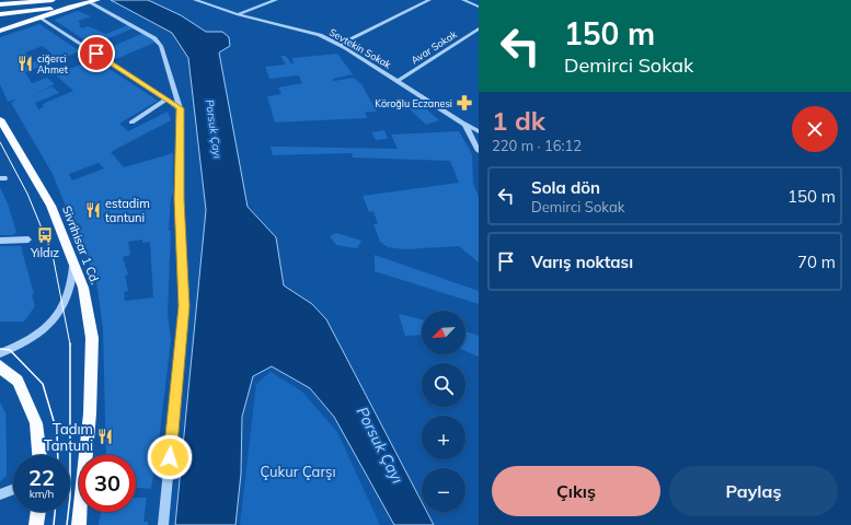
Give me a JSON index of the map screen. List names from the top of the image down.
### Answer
{
  "streets": {
    "main road": ["Sivrihisar 1 Cd."],
    "street": ["Avar Sokak", "Sevtekin Sokak"]
  },
  "crossings": [
    ["Avar Sokak", "Sevtekin Sokak"]
  ],
  "water": ["Porsuk Çayı"],
  "parks": ["Çukur Çarşı"],
  "places": {
    "restaurant": ["ciğerci Ahmet", "estadim tantuni", "Tadım Tantuni"],
    "pharmacy": ["Köroğlu Eczanesi"],
    "bus stop": ["Yıldız"]
  },
  "north": "bottom left",
  "page": {
    "turn": ["150 m", "Demirci Sokak"],
    "heading": ["1 dk", "220 m · 16:12"],
    "list": [
      {
        "name": "Sola dön",
        "note": "Demirci Sokak",
        "value": "150 m"
      },
      {
        "name": "Varış noktası",
        "value": "70 m"
      }
    ],
    "map_buttons": ["+", "−"],
    "speed": "22 km/h",
    "limit": "30",
    "buttons": ["Çıkış", "Paylaş"]
  }
}
